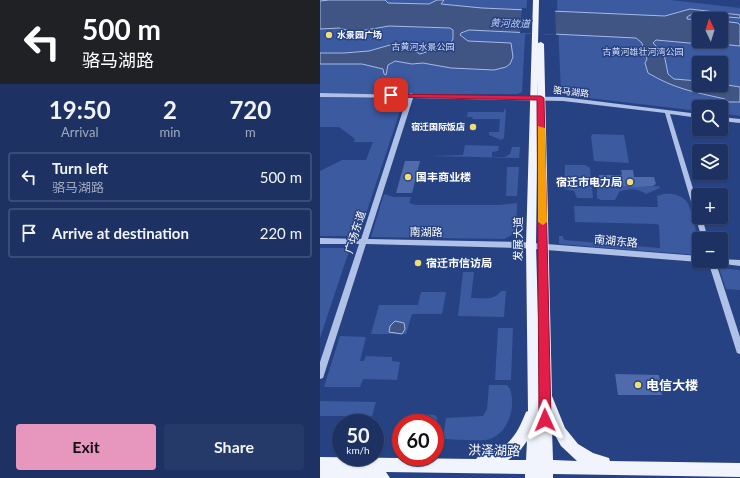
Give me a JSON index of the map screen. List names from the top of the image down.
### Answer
{
  "streets": {
    "main road": ["发展大道", "洪泽湖路"],
    "street": [
      "骆马湖路",
      "广场东道",
      "南湖路",
      "南湖东路"
    ]
  },
  "crossings": [
    ["骆马湖路", "广场东道"],
    ["骆马湖路", "发展大道"],
    ["广场东道", "南湖路"],
    ["南湖路", "发展大道"],
    ["南湖路", "南湖东路"],
    ["发展大道", "南湖东路"],
    ["发展大道", "洪泽湖路"]
  ],
  "water": ["黄河故道"],
  "parks": ["古黄河水景公园", "古黄河雄壮河湾公园"],
  "places": [
    "水景园广场",
    "宿迁国际饭店",
    "国丰商业楼",
    "宿迁市电力局",
    "宿迁市信访局",
    "电信大楼"
  ],
  "north": "top",
  "page": {
    "turn": ["500 m", "骆马湖路"],
    "map_buttons": ["+", "−"],
    "eta": [
      "19:50",
      "Arrival",
      "2",
      "min",
      "720",
      "m"
    ],
    "list": [
      {
        "name": "Turn left",
        "note": "骆马湖路",
        "value": "500 m"
      },
      {
        "name": "Arrive at destination",
        "value": "220 m"
      }
    ],
    "speed": "50 km/h",
    "limit": "60",
    "buttons": ["Exit", "Share"]
  }
}
